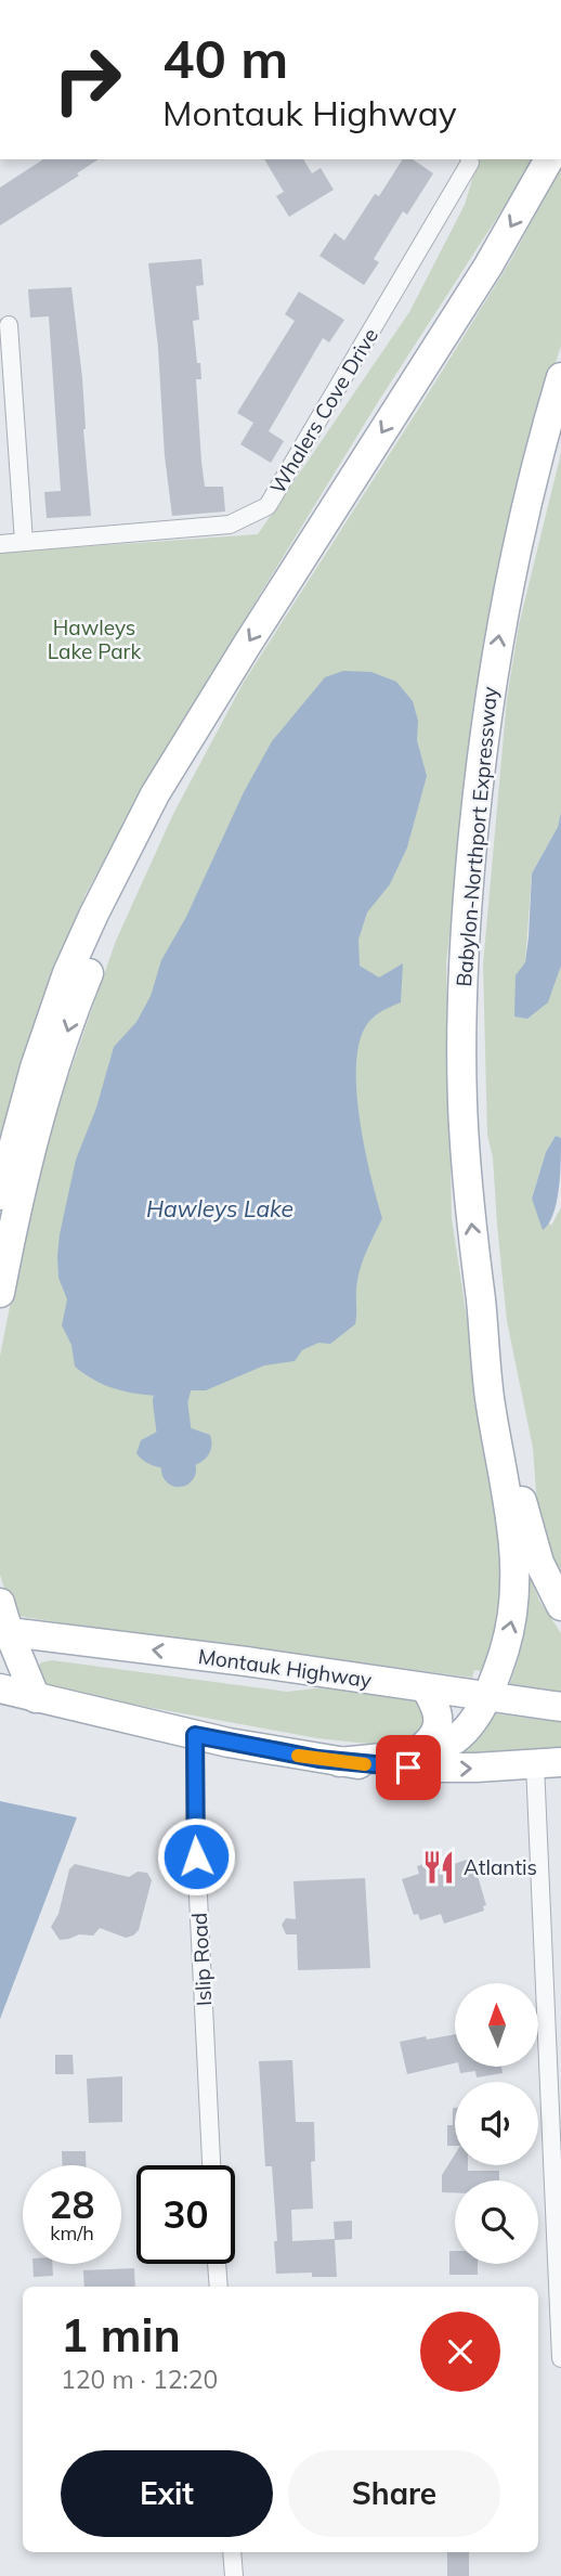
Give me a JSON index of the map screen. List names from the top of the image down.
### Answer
{
  "streets": {
    "main road": ["Babylon-Northport Expressway", "Montauk Highway"],
    "street": ["Whalers Cove Drive", "Islip Road"]
  },
  "one_way": ["Babylon-Northport Expressway"],
  "water": ["Hawleys Lake"],
  "parks": ["Hawleys Lake Park"],
  "places": {
    "restaurant": ["Atlantis"]
  },
  "north": "top",
  "page": {
    "turn": ["40 m", "Montauk Highway"],
    "speed": "28 km/h",
    "limit": "30",
    "heading": ["1 min", "120 m · 12:20"],
    "buttons": ["Exit", "Share"]
  }
}
